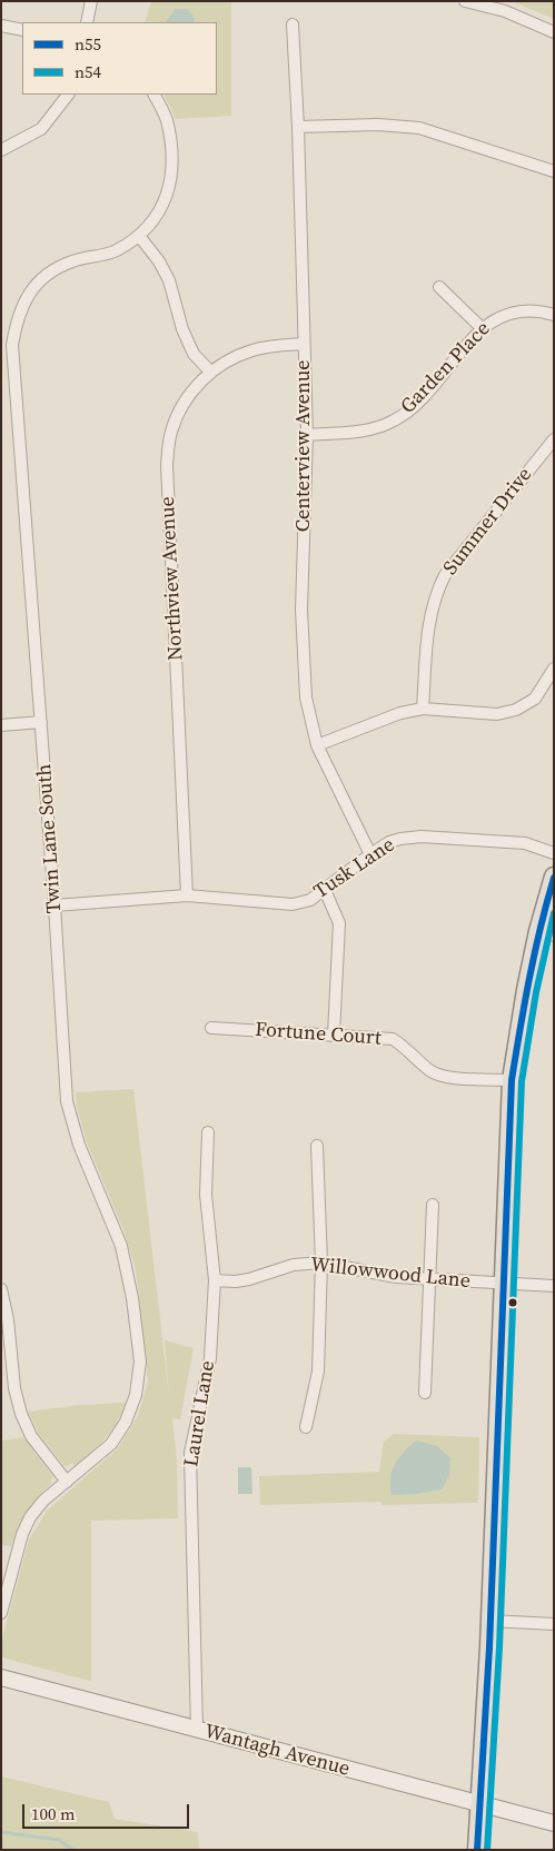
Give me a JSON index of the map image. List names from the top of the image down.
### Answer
{
  "streets": {
    "main road": ["Wantagh Avenue"],
    "street": [
      "Garden Place",
      "Centerview Avenue",
      "Summer Drive",
      "Northview Avenue",
      "Twin Lane South",
      "Tusk Lane",
      "Fortune Court",
      "Willowwood Lane",
      "Laurel Lane"
    ]
  },
  "crossings": [
    ["Garden Place", "Centerview Avenue"],
    ["Centerview Avenue", "Northview Avenue"],
    ["Centerview Avenue", "Tusk Lane"],
    ["Northview Avenue", "Tusk Lane"],
    ["Twin Lane South", "Tusk Lane"],
    ["Willowwood Lane", "Laurel Lane"],
    ["Laurel Lane", "Wantagh Avenue"]
  ],
  "lines": ["transit line n55", "transit line n54"],
  "legend": ["n55", "n54"],
  "scale_bar": "100 m"
}
